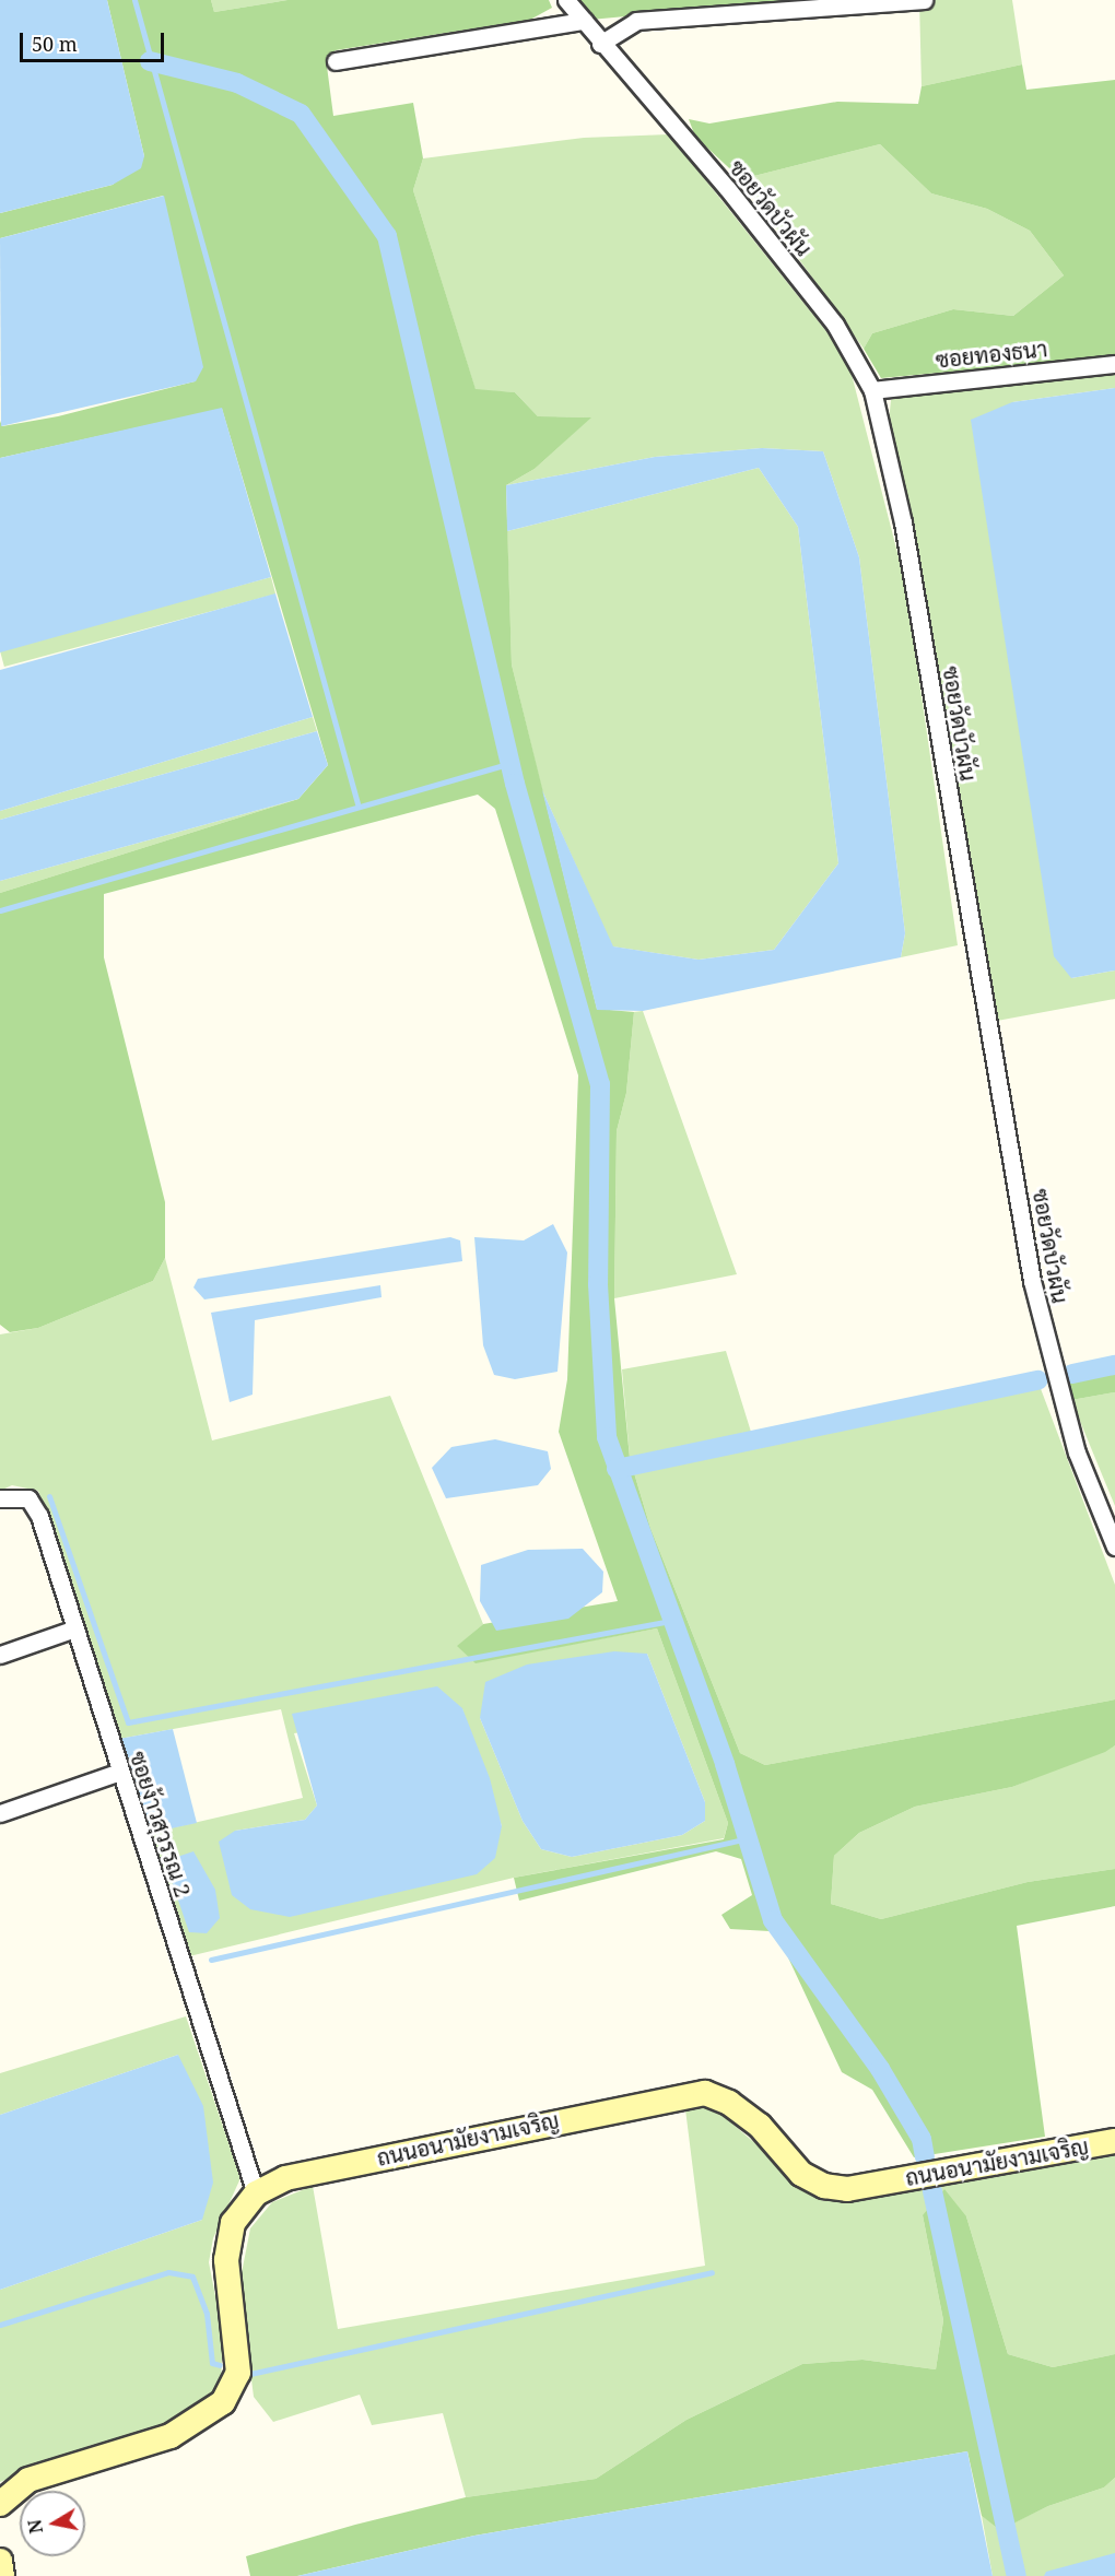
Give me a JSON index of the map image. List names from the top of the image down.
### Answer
{
  "streets": {
    "street": [
      "ซอยวัดบัวผัน",
      "ซอยทองธนา",
      "ซอยง้าวสุวรรณ 2",
      "ถนนอนามัยงามเจริญ"
    ]
  },
  "crossings": [
    ["ซอยวัดบัวผัน", "ซอยทองธนา"],
    ["ซอยง้าวสุวรรณ 2", "ถนนอนามัยงามเจริญ"]
  ],
  "scale_bar": "50 m",
  "north": "left"
}
